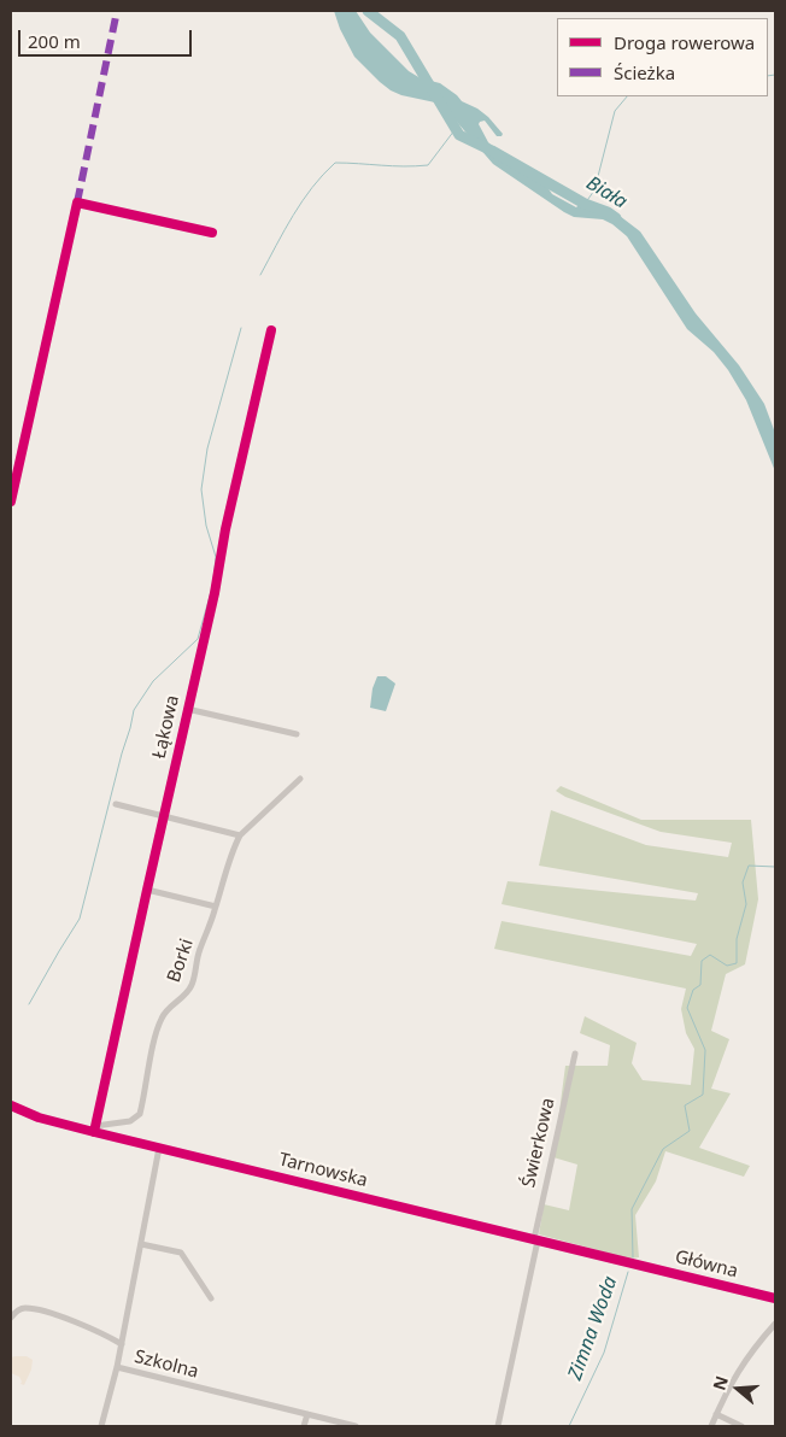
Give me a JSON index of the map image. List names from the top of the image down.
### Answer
{
  "streets": {
    "street": [
      "Łąkowa",
      "Borki",
      "Świerkowa",
      "Tarnowska",
      "Główna",
      "Szkolna"
    ]
  },
  "crossings": [
    ["Łąkowa", "Borki"],
    ["Łąkowa", "Tarnowska"],
    ["Borki", "Tarnowska"],
    ["Świerkowa", "Tarnowska"],
    ["Tarnowska", "Główna"],
    ["Tarnowska", "Szkolna"]
  ],
  "water": ["Biała", "Zimna Woda"],
  "legend": ["Droga rowerowa", "Ścieżka"],
  "scale_bar": "200 m",
  "north": "left"
}
